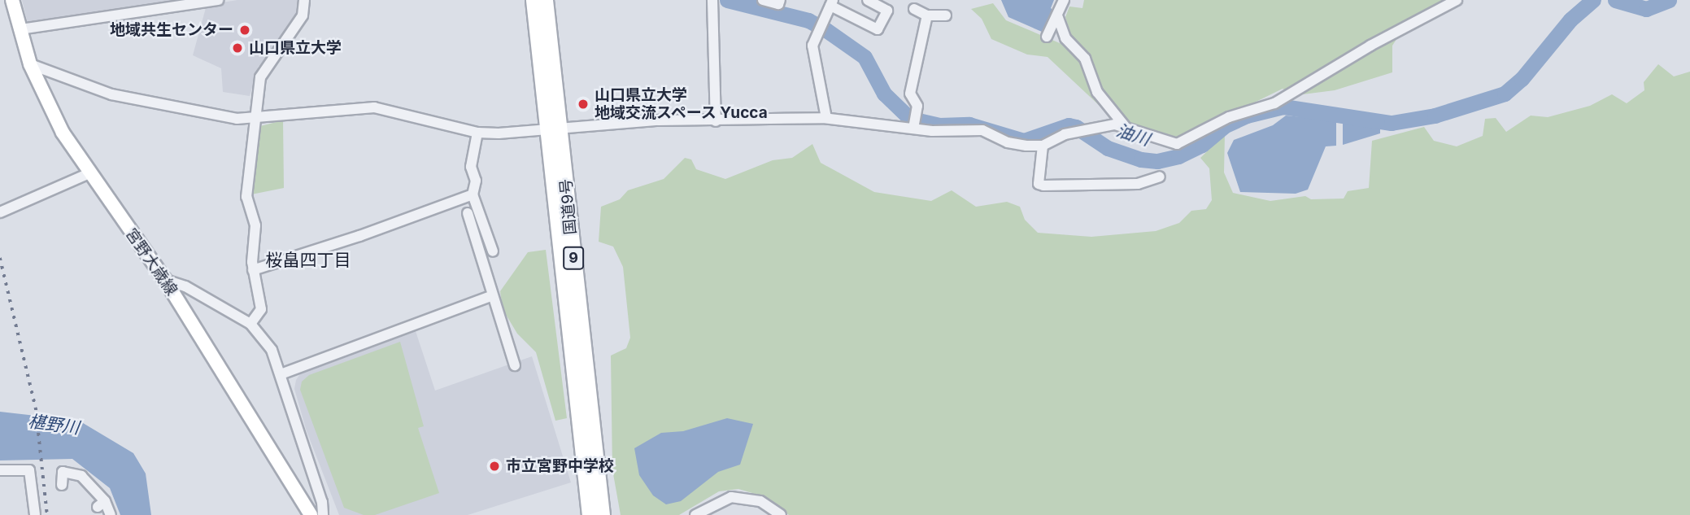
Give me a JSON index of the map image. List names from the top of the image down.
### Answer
{
  "streets": {
    "highway": ["国道9号", "9"],
    "main road": ["宮野大歳線"]
  },
  "districts": ["桜畠四丁目"],
  "water": ["油川", "椹野川"],
  "places": [
    "地域共生センター",
    "山口県立大学",
    "山口県立大学 地域交流スペース Yucca",
    "市立宮野中学校"
  ]
}
